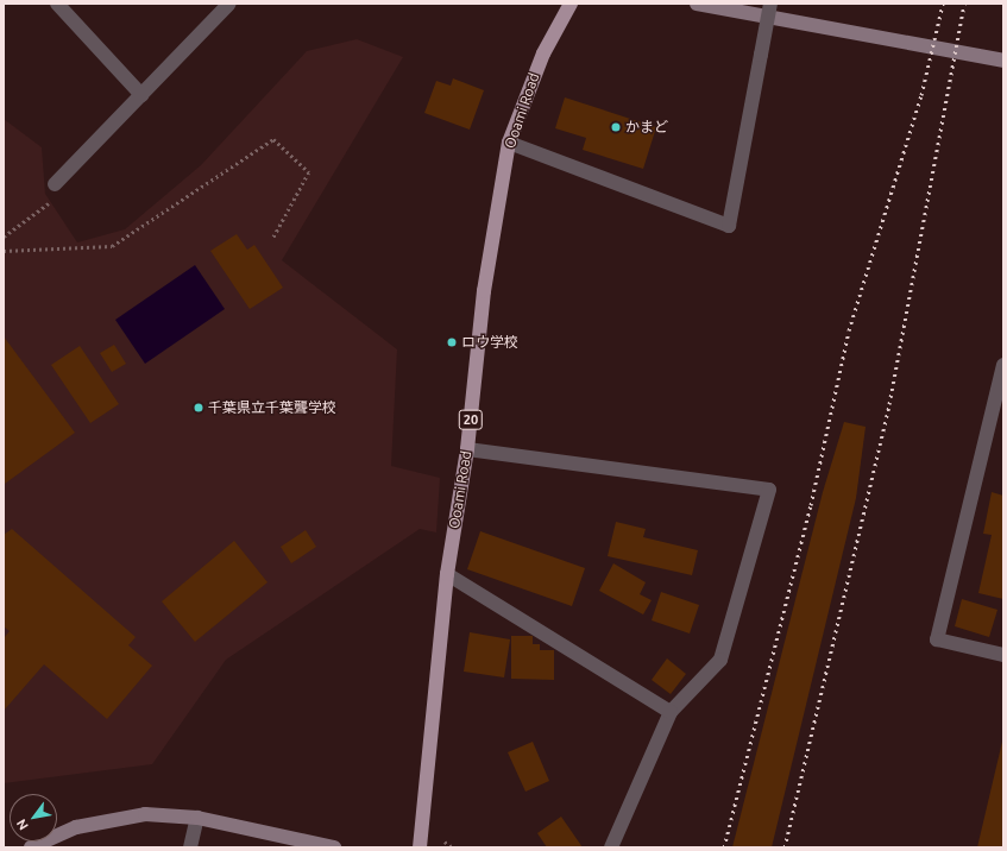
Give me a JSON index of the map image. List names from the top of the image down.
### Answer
{
  "streets": {
    "main road": ["Ooami Road", "20"]
  },
  "places": ["かまど", "ロウ学校", "千葉県立千葉聾学校"],
  "north": "bottom left"
}
